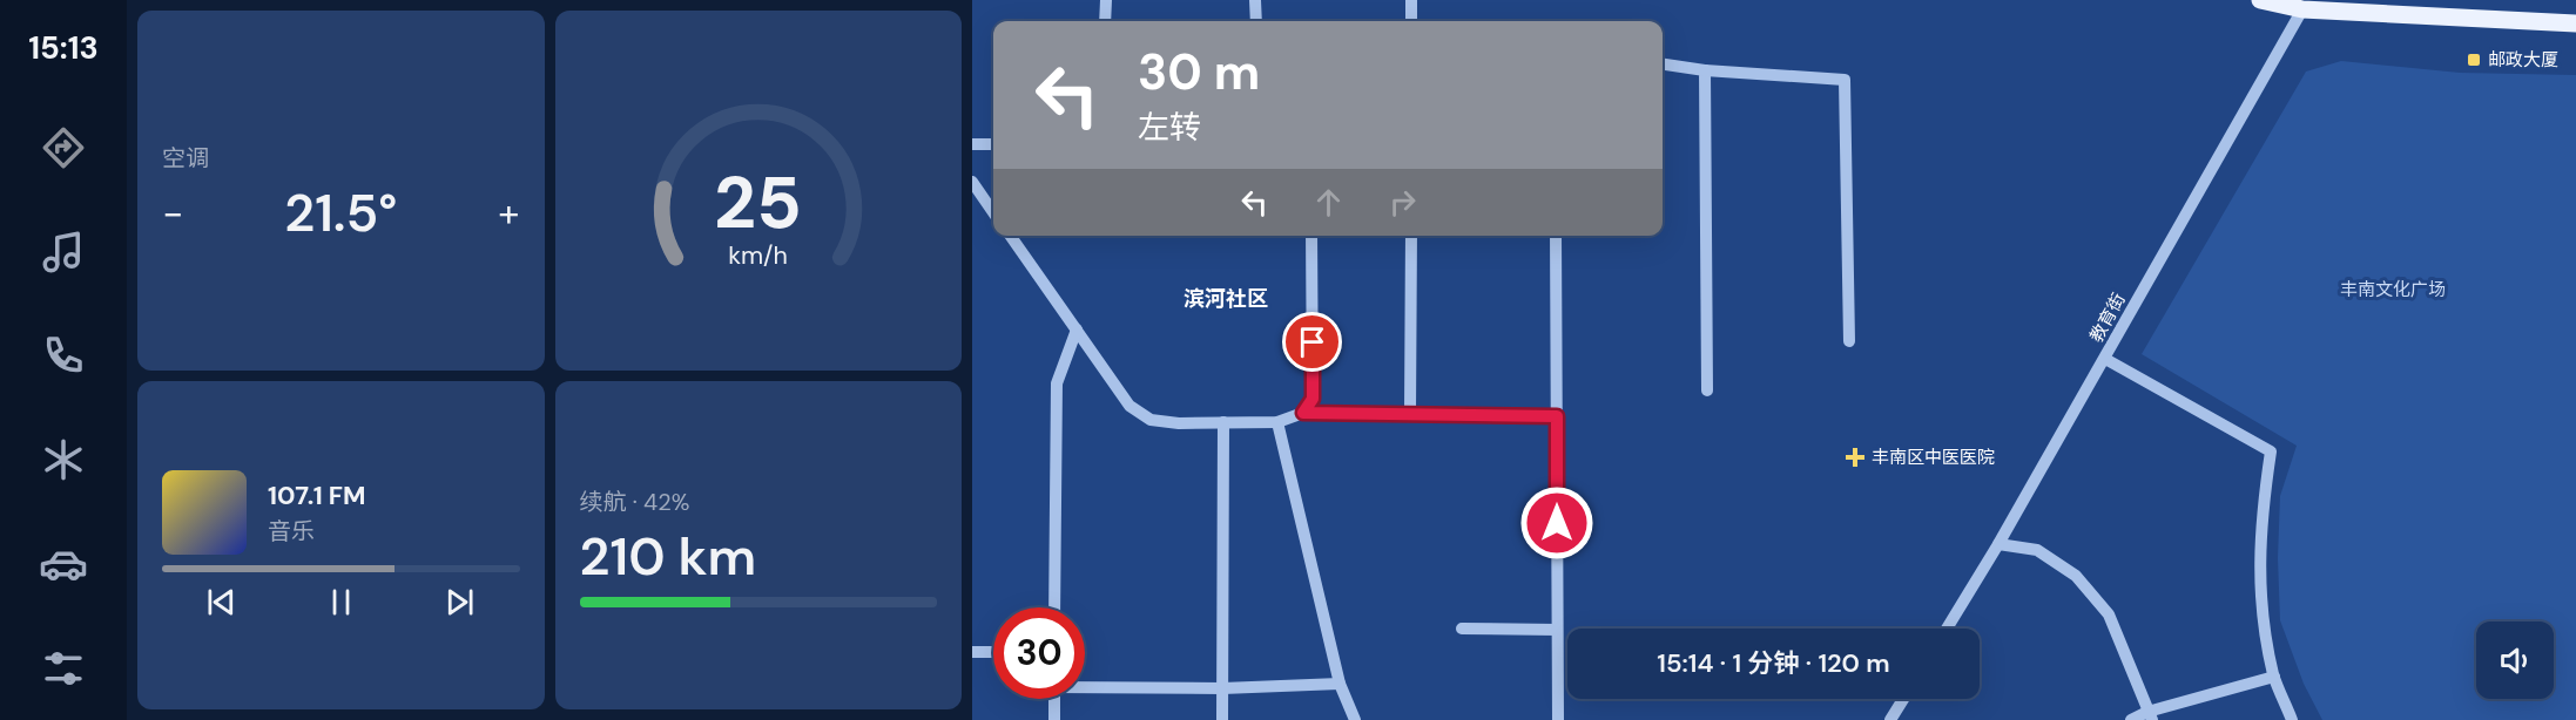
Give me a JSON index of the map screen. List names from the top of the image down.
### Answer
{
  "streets": {
    "street": ["教育街"]
  },
  "districts": ["滨河社区"],
  "parks": ["丰南文化广场"],
  "places": {
    "transit": ["邮政大厦"],
    "health": ["丰南区中医医院"]
  },
  "page": {
    "tabs": "15:13",
    "tile": [
      "空调",
      ["续航 · 42%", "210 km"]
    ],
    "turn": ["30 m", "左转"],
    "heat": ["−", "21.5°", "+"],
    "song": ["107.1 FM", "音乐"],
    "limit": "30",
    "trip": "15:14 · 1 分钟 · 120 m",
    "gauge": ["25", "km/h"]
  }
}
